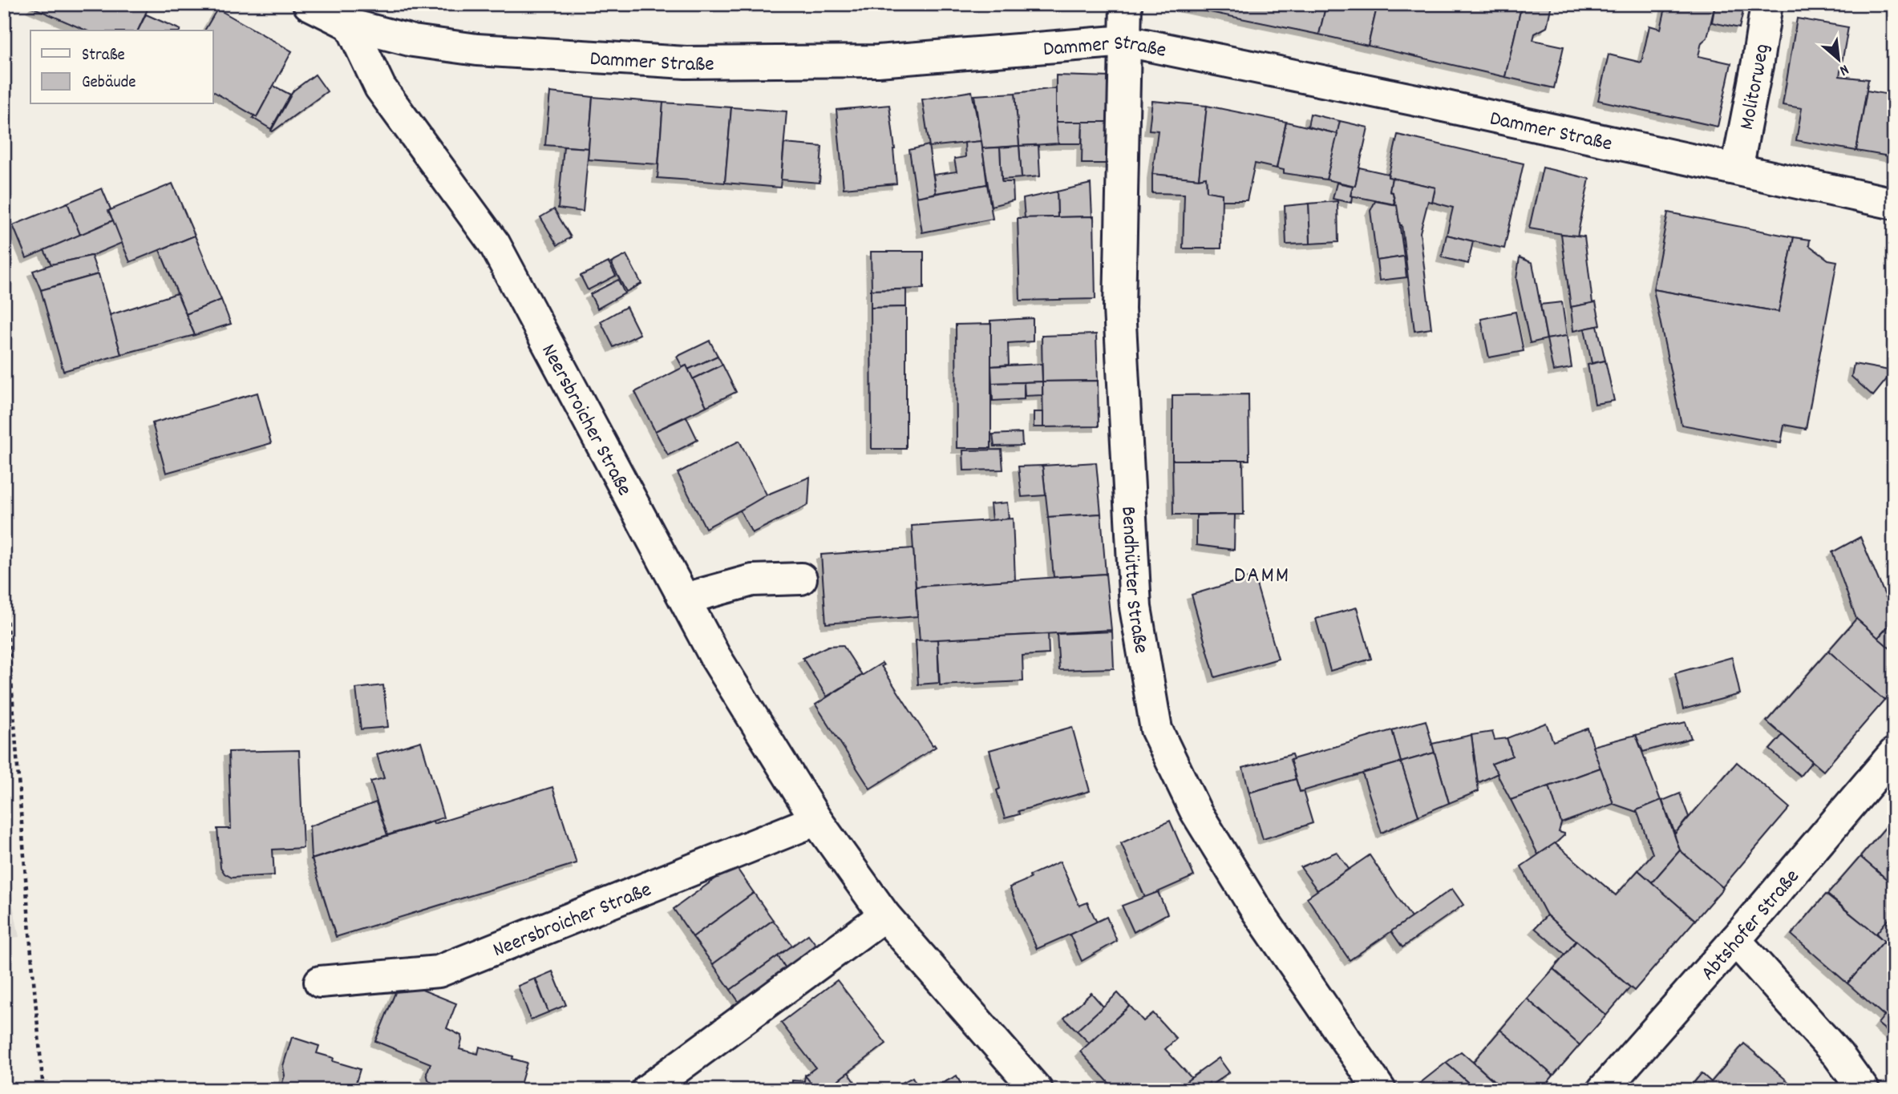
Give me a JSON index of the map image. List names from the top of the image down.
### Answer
{
  "streets": {
    "street": [
      "Dammer Straße",
      "Molitorweg",
      "Neersbroicher Straße",
      "Bendhütter Straße",
      "Abtshofer Straße"
    ]
  },
  "crossings": [
    ["Dammer Straße", "Molitorweg"],
    ["Dammer Straße", "Neersbroicher Straße"],
    ["Dammer Straße", "Bendhütter Straße"]
  ],
  "districts": ["DAMM"],
  "legend": ["Straße", "Gebäude"],
  "north": "bottom right"
}
